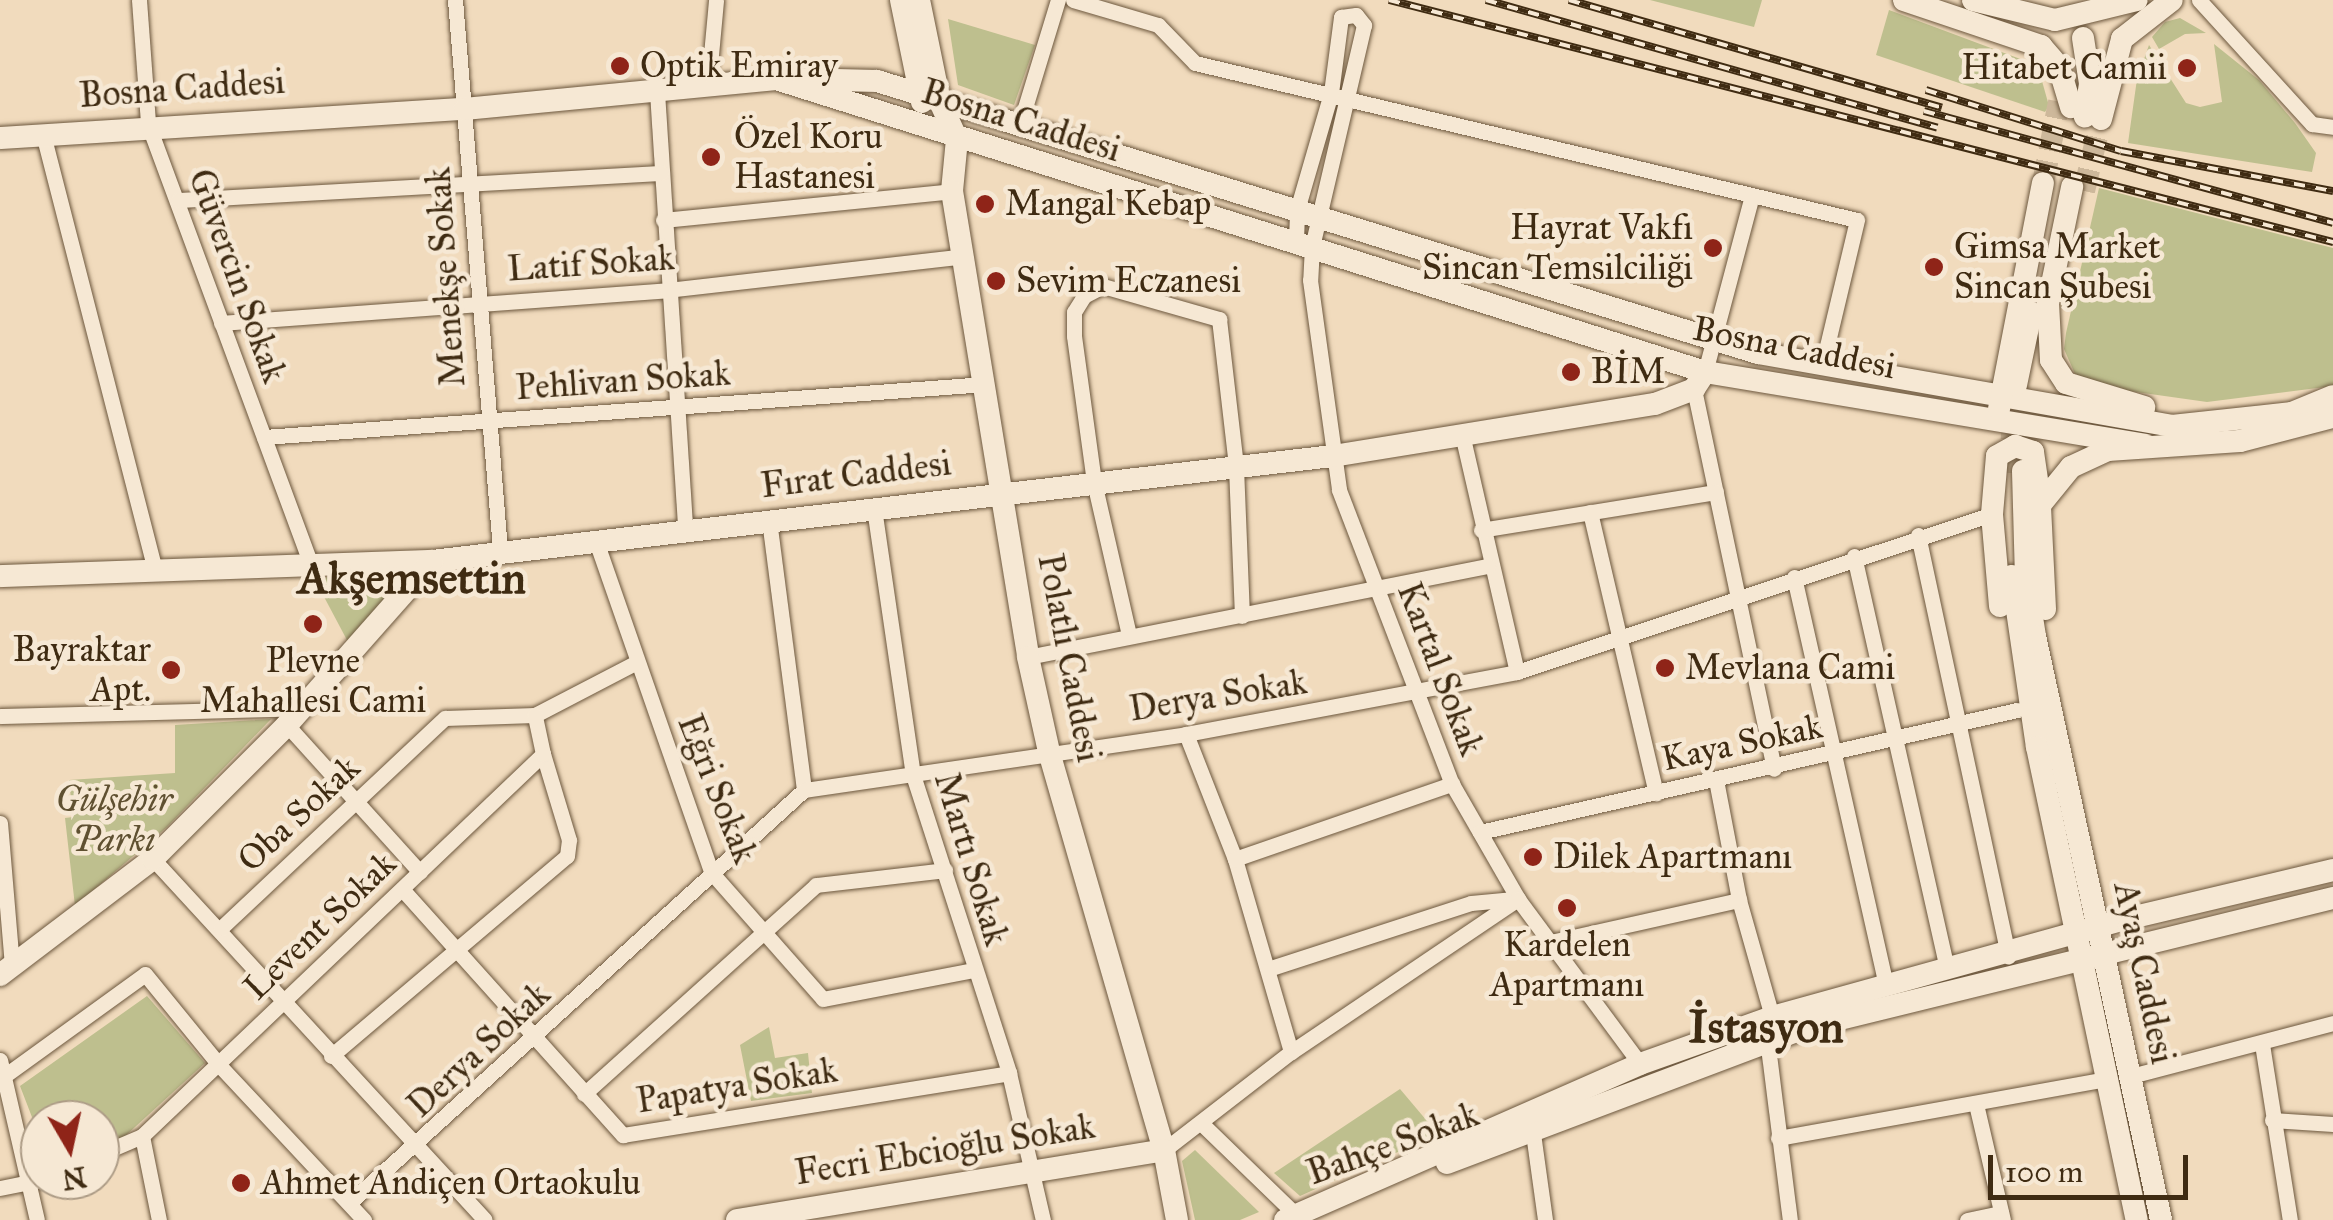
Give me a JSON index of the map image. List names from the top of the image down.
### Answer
{
  "streets": {
    "street": [
      "Bosna Caddesi",
      "Latif Sokak",
      "Güvercin Sokak",
      "Menekşe Sokak",
      "Pehlivan Sokak",
      "Fırat Caddesi",
      "Polatlı Caddesi",
      "Kartal Sokak",
      "Derya Sokak",
      "Kaya Sokak",
      "Eğri Sokak",
      "Oba Sokak",
      "Martı Sokak",
      "Levent Sokak",
      "Ayaş Caddesi",
      "Papatya Sokak",
      "Bahçe Sokak",
      "Fecri Ebcioğlu Sokak"
    ]
  },
  "crossings": [
    ["Bosna Caddesi", "Güvercin Sokak"],
    ["Bosna Caddesi", "Menekşe Sokak"],
    ["Bosna Caddesi", "Fırat Caddesi"],
    ["Bosna Caddesi", "Polatlı Caddesi"],
    ["Bosna Caddesi", "Kartal Sokak"],
    ["Latif Sokak", "Güvercin Sokak"],
    ["Latif Sokak", "Menekşe Sokak"],
    ["Latif Sokak", "Polatlı Caddesi"],
    ["Güvercin Sokak", "Pehlivan Sokak"],
    ["Güvercin Sokak", "Fırat Caddesi"],
    ["Menekşe Sokak", "Pehlivan Sokak"],
    ["Menekşe Sokak", "Fırat Caddesi"],
    ["Pehlivan Sokak", "Polatlı Caddesi"],
    ["Fırat Caddesi", "Polatlı Caddesi"],
    ["Fırat Caddesi", "Kartal Sokak"],
    ["Fırat Caddesi", "Eğri Sokak"],
    ["Fırat Caddesi", "Martı Sokak"],
    ["Polatlı Caddesi", "Derya Sokak"],
    ["Polatlı Caddesi", "Fecri Ebcioğlu Sokak"],
    ["Kartal Sokak", "Derya Sokak"],
    ["Kartal Sokak", "Kaya Sokak"],
    ["Kartal Sokak", "Bahçe Sokak"],
    ["Derya Sokak", "Eğri Sokak"],
    ["Derya Sokak", "Martı Sokak"],
    ["Derya Sokak", "Papatya Sokak"],
    ["Eğri Sokak", "Oba Sokak"],
    ["Eğri Sokak", "Martı Sokak"],
    ["Martı Sokak", "Papatya Sokak"],
    ["Martı Sokak", "Fecri Ebcioğlu Sokak"],
    ["Levent Sokak", "Papatya Sokak"],
    ["Ayaş Caddesi", "Bahçe Sokak"]
  ],
  "districts": ["Akşemsettin", "İstasyon"],
  "parks": ["Gülşehir Parkı"],
  "places": [
    "Optik Emiray",
    "Hitabet Camii",
    "Özel Koru Hastanesi",
    "Mangal Kebap",
    "Hayrat Vakfı Sincan Temsilciliği",
    "Gimsa Market Sincan Şubesi",
    "Sevim Eczanesi",
    "BİM",
    "Plevne Mahallesi Cami",
    "Mevlana Cami",
    "Bayraktar Apt.",
    "Dilek Apartmanı",
    "Kardelen Apartmanı",
    "Ahmet Andiçen Ortaokulu"
  ],
  "scale_bar": "100 m",
  "north": "bottom"
}
